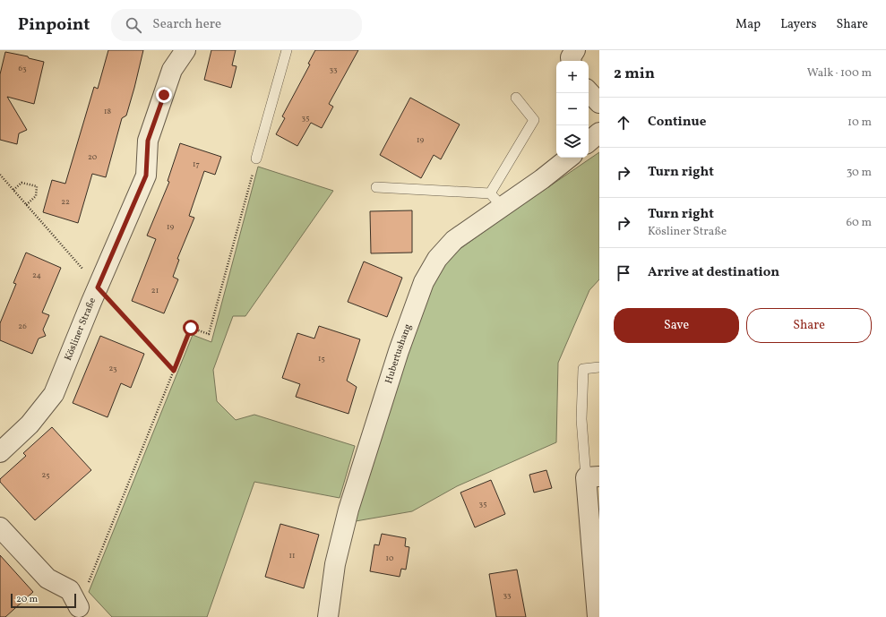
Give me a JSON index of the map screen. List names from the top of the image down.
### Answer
{
  "streets": {
    "street": ["Kösliner Straße", "Hubertushang"]
  },
  "house_numbers": [
    "63",
    "33",
    "18",
    "35",
    "19",
    "20",
    "17",
    "22",
    "19",
    "24",
    "21",
    "26",
    "15",
    "23",
    "25",
    "35",
    "11",
    "10",
    "33"
  ],
  "scale_bar": "20 m",
  "page": {
    "header": "Pinpoint",
    "search": "Search here",
    "nav": ["Map", "Layers", "Share"],
    "heading": ["2 min", "Walk · 100 m"],
    "map_buttons": ["+", "−"],
    "list": [
      ["Continue", "10 m"],
      ["Turn right", "30 m"],
      ["Turn right", "Kösliner Straße", "60 m"],
      "Arrive at destination"
    ],
    "buttons": ["Save", "Share"],
    "scale": "20 m"
  }
}
